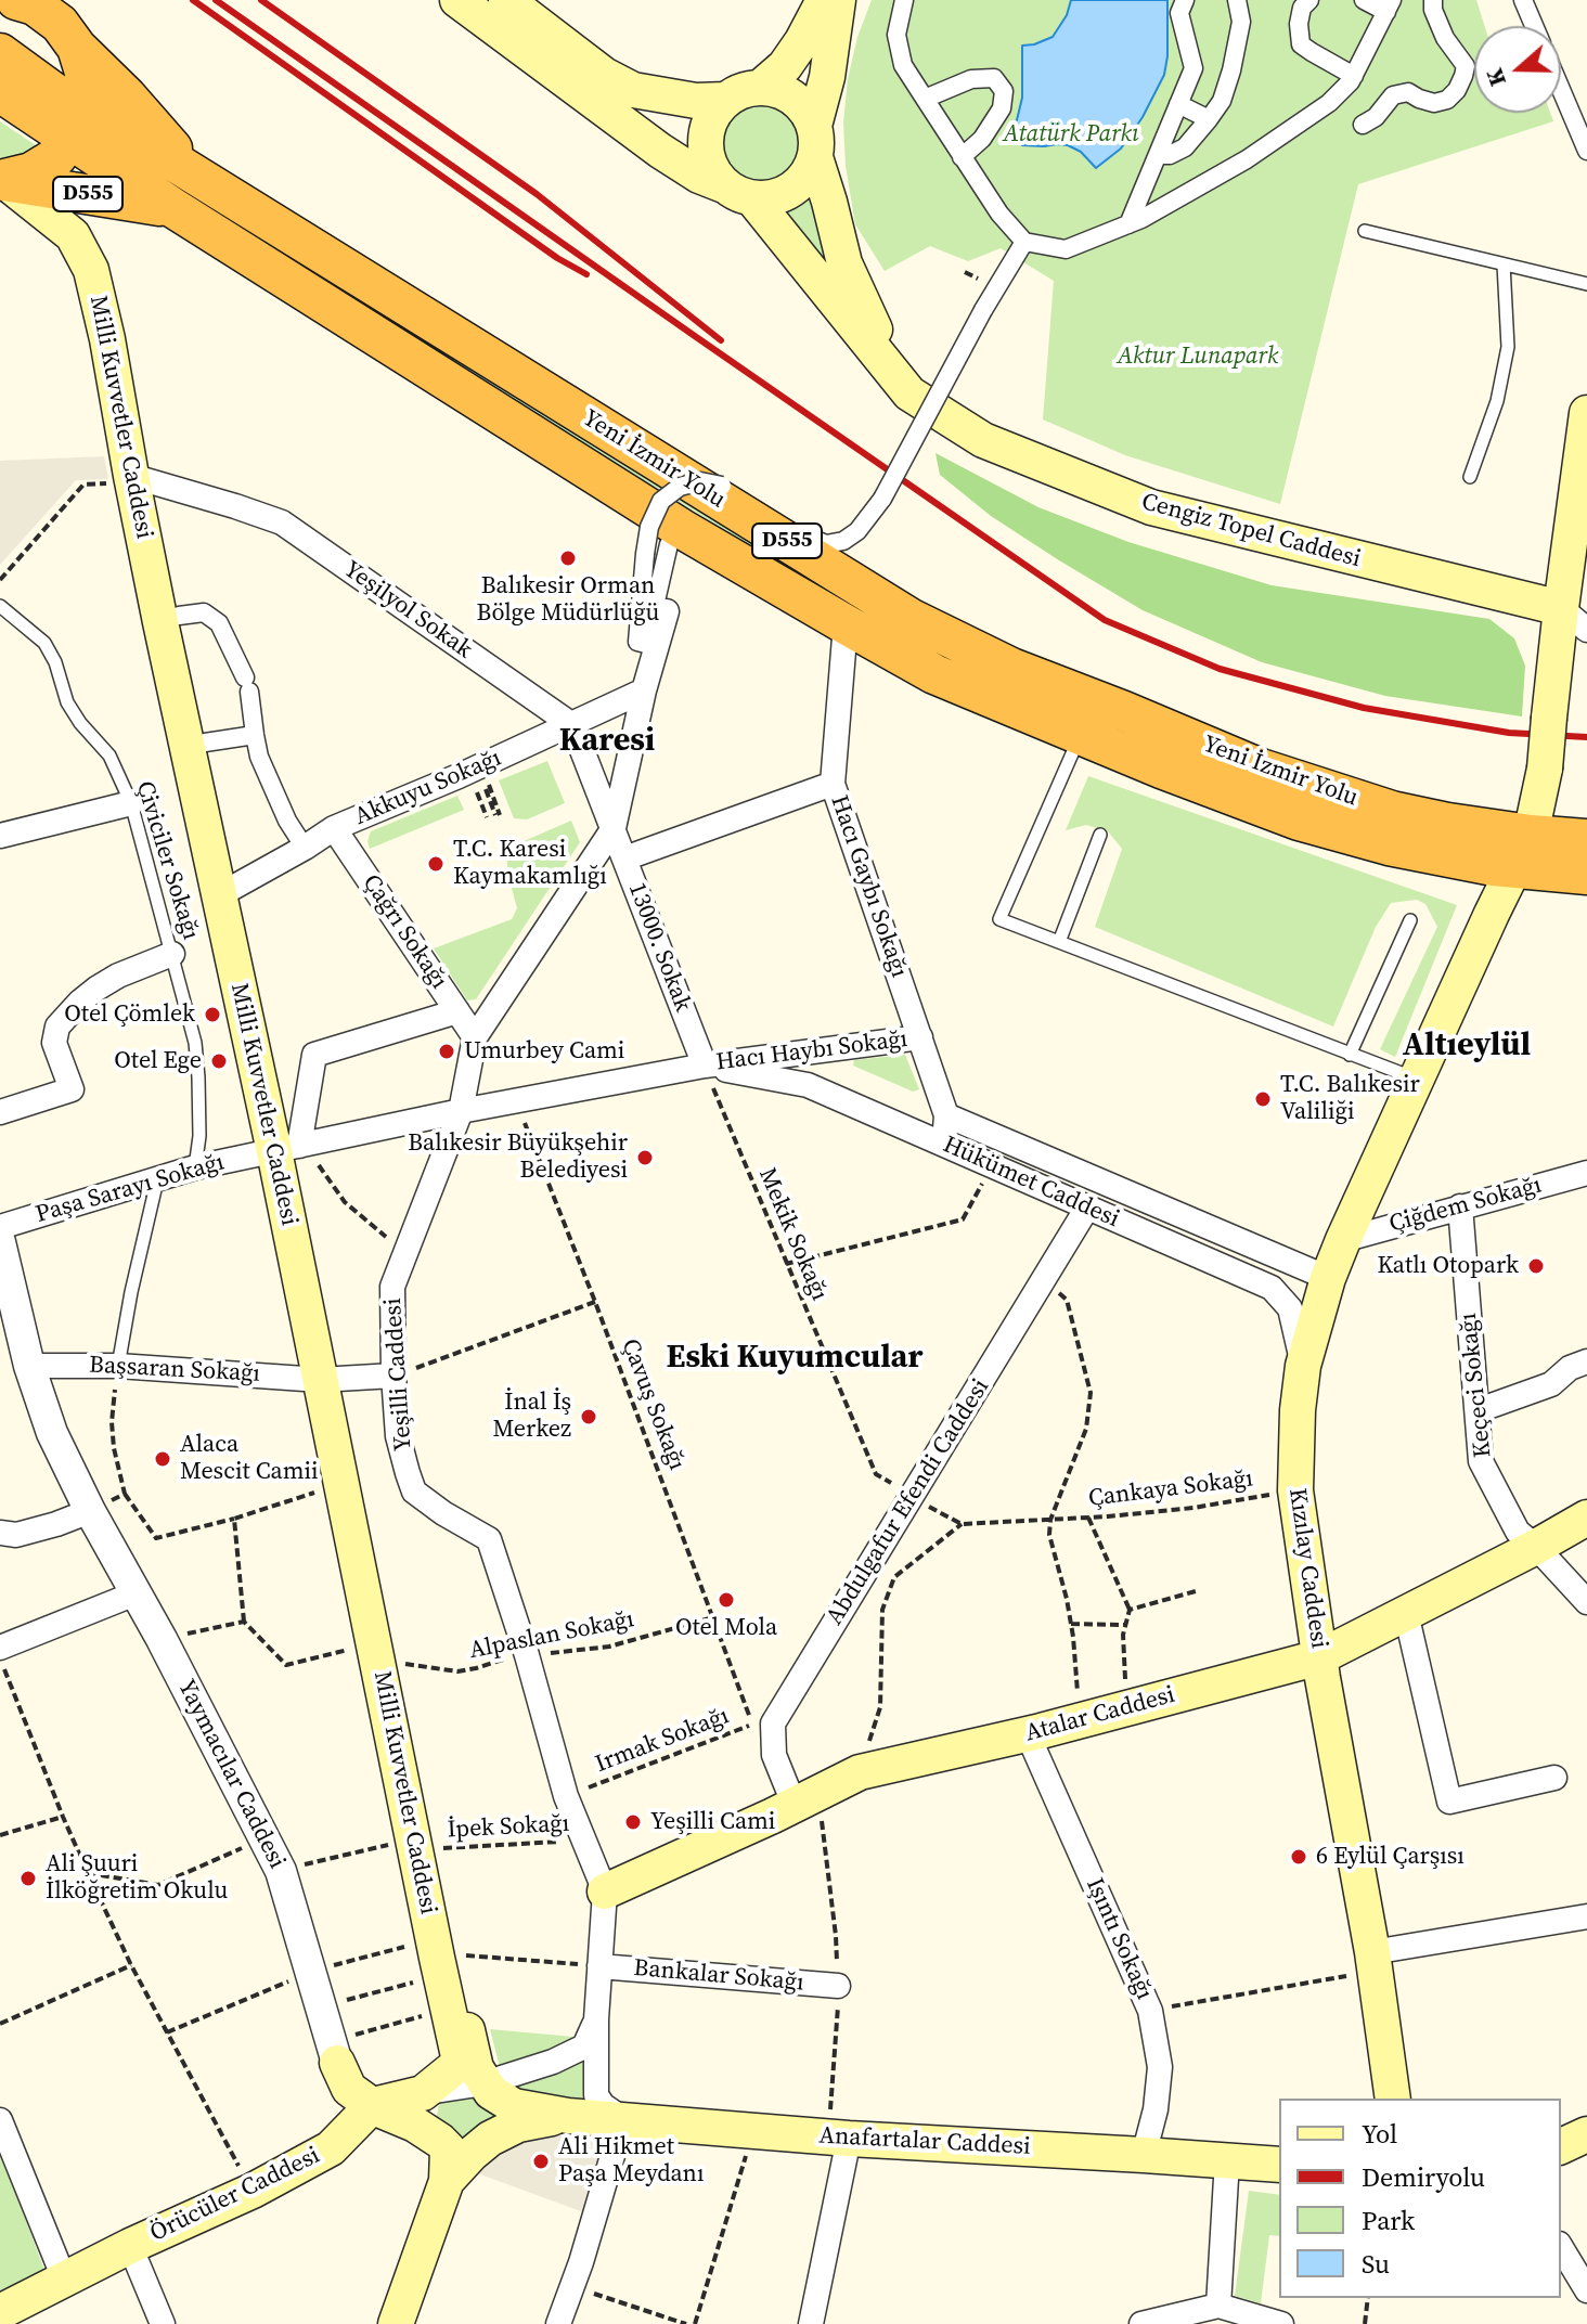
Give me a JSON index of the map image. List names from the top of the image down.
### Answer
{
  "streets": {
    "highway": ["D555", "Yeni İzmir Yolu"],
    "main road": [
      "Milli Kuvvetler Caddesi",
      "Cengiz Topel Caddesi",
      "Kızılay Caddesi",
      "Atalar Caddesi",
      "Anafartalar Caddesi",
      "Örücüler Caddesi"
    ],
    "street": [
      "Yeşilyol Sokak",
      "Akkuyu Sokağı",
      "Hacı Gaybı Sokağı",
      "Çağrı Sokağı",
      "13000. Sokak",
      "Hacı Haybı Sokağı",
      "Hükümet Caddesi",
      "Paşa Sarayı Sokağı",
      "Çiğdem Sokağı",
      "Başsaran Sokağı",
      "Yeşilli Caddesi",
      "Keçeci Sokağı",
      "Abdulgafur Efendi Caddesi",
      "Yaymacılar Caddesi",
      "Işıntı Sokağı",
      "Bankalar Sokağı"
    ],
    "lane": ["Çiviciler Sokağı"],
    "path": [
      "Mekik Sokağı",
      "Çavuş Sokağı",
      "Çankaya Sokağı",
      "Alpaslan Sokağı",
      "Irmak Sokağı",
      "İpek Sokağı"
    ]
  },
  "crossings": [
    ["D555", "Milli Kuvvetler Caddesi"],
    ["D555", "Yeni İzmir Yolu"],
    ["Milli Kuvvetler Caddesi", "Yeşilyol Sokak"],
    ["Milli Kuvvetler Caddesi", "Akkuyu Sokağı"],
    ["Milli Kuvvetler Caddesi", "Paşa Sarayı Sokağı"],
    ["Milli Kuvvetler Caddesi", "Başsaran Sokağı"],
    ["Yeni İzmir Yolu", "Hacı Gaybı Sokağı"],
    ["Yeni İzmir Yolu", "Kızılay Caddesi"],
    ["Cengiz Topel Caddesi", "Kızılay Caddesi"],
    ["Yeşilyol Sokak", "Akkuyu Sokağı"],
    ["Akkuyu Sokağı", "Çağrı Sokağı"],
    ["Çiviciler Sokağı", "Paşa Sarayı Sokağı"],
    ["Hacı Gaybı Sokağı", "Hacı Haybı Sokağı"],
    ["Hacı Gaybı Sokağı", "Hükümet Caddesi"],
    ["Çağrı Sokağı", "Yeşilli Caddesi"],
    ["13000. Sokak", "Hacı Haybı Sokağı"],
    ["13000. Sokak", "Hükümet Caddesi"],
    ["13000. Sokak", "Mekik Sokağı"],
    ["13000. Sokak", "Yeşilli Caddesi"],
    ["Hacı Haybı Sokağı", "Hükümet Caddesi"],
    ["Hacı Haybı Sokağı", "Paşa Sarayı Sokağı"],
    ["Hacı Haybı Sokağı", "Mekik Sokağı"],
    ["Hacı Haybı Sokağı", "Çavuş Sokağı"],
    ["Hükümet Caddesi", "Mekik Sokağı"],
    ["Hükümet Caddesi", "Abdulgafur Efendi Caddesi"],
    ["Hükümet Caddesi", "Kızılay Caddesi"],
    ["Paşa Sarayı Sokağı", "Yeşilli Caddesi"],
    ["Paşa Sarayı Sokağı", "Çavuş Sokağı"],
    ["Çiğdem Sokağı", "Keçeci Sokağı"],
    ["Çiğdem Sokağı", "Kızılay Caddesi"],
    ["Mekik Sokağı", "Çankaya Sokağı"],
    ["Mekik Sokağı", "Abdulgafur Efendi Caddesi"],
    ["Başsaran Sokağı", "Yeşilli Caddesi"],
    ["Başsaran Sokağı", "Yaymacılar Caddesi"],
    ["Yeşilli Caddesi", "Alpaslan Sokağı"],
    ["Yeşilli Caddesi", "Atalar Caddesi"],
    ["Yeşilli Caddesi", "Irmak Sokağı"],
    ["Yeşilli Caddesi", "İpek Sokağı"],
    ["Yeşilli Caddesi", "Bankalar Sokağı"],
    ["Yeşilli Caddesi", "Anafartalar Caddesi"],
    ["Keçeci Sokağı", "Atalar Caddesi"],
    ["Çavuş Sokağı", "Alpaslan Sokağı"],
    ["Çavuş Sokağı", "Irmak Sokağı"],
    ["Çankaya Sokağı", "Kızılay Caddesi"],
    ["Abdulgafur Efendi Caddesi", "Atalar Caddesi"],
    ["Kızılay Caddesi", "Atalar Caddesi"],
    ["Atalar Caddesi", "Işıntı Sokağı"],
    ["Işıntı Sokağı", "Anafartalar Caddesi"]
  ],
  "districts": ["Karesi", "Altıeylül", "Eski Kuyumcular"],
  "parks": ["Atatürk Parkı", "Aktur Lunapark"],
  "places": [
    "Balıkesir Orman Bölge Müdürlüğü",
    "T.C. Karesi Kaymakamlığı",
    "Otel Çömlek",
    "Umurbey Cami",
    "Otel Ege",
    "T.C. Balıkesir Valiliği",
    "Balıkesir Büyükşehir Belediyesi",
    "Katlı Otopark",
    "İnal İş Merkez",
    "Alaca Mescit Camii",
    "Otel Mola",
    "Yeşilli Cami",
    "6 Eylül Çarşısı",
    "Ali Şuuri İlköğretim Okulu",
    "Ali Hikmet Paşa Meydanı"
  ],
  "legend": [
    "Yol",
    "Demiryolu",
    "Park",
    "Su"
  ],
  "north": "left"
}
